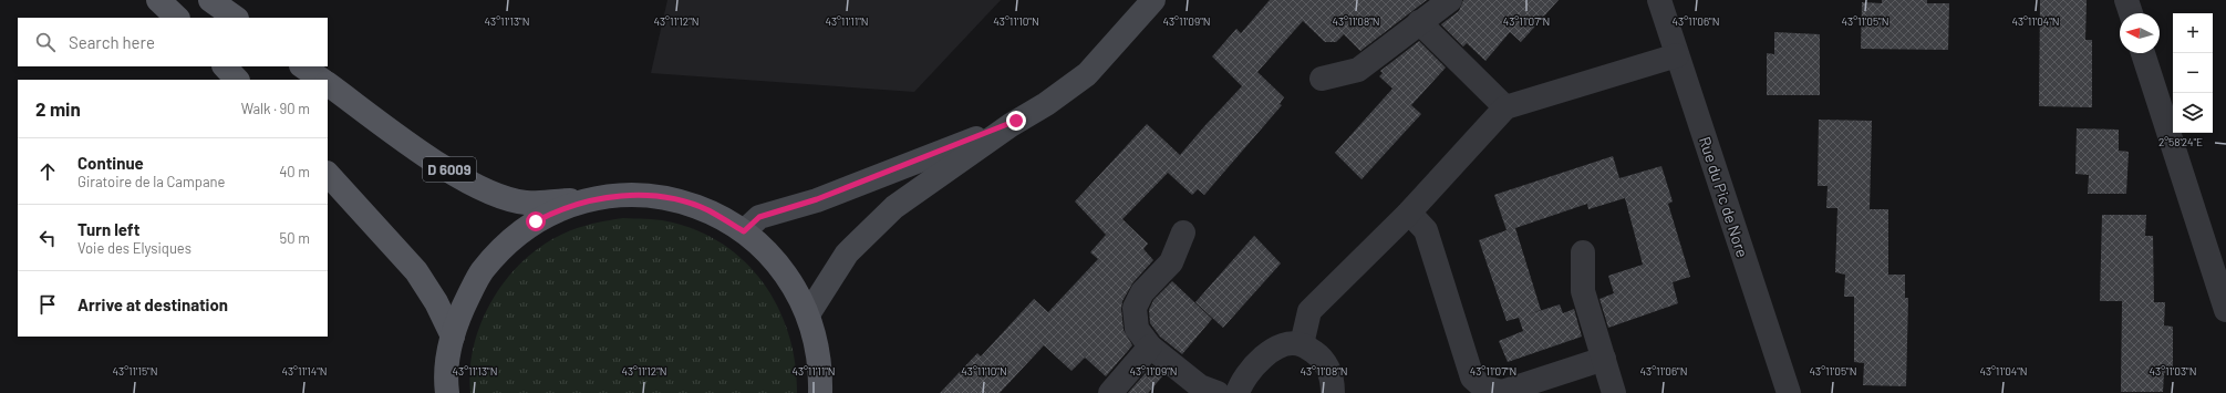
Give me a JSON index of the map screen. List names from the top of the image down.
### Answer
{
  "streets": {
    "main road": ["D 6009"],
    "street": ["Rue du Pic de Nore"]
  },
  "north": "left",
  "page": {
    "map_buttons": ["+", "−"],
    "search": "Search here",
    "heading": ["2 min", "Walk · 90 m"],
    "list": [
      ["Continue", "Giratoire de la Campane", "40 m"],
      ["Turn left", "Voie des Elysiques", "50 m"],
      "Arrive at destination"
    ]
  },
  "coordinates": [
    "43°11'13\"N",
    "43°11'12\"N",
    "43°11'11\"N",
    "43°11'10\"N",
    "43°11'09\"N",
    "43°11'08\"N",
    "43°11'07\"N",
    "43°11'06\"N",
    "43°11'05\"N",
    "43°11'04\"N",
    "2°58'24\"E",
    "43°11'15\"N",
    "43°11'14\"N",
    "43°11'03\"N"
  ]
}
